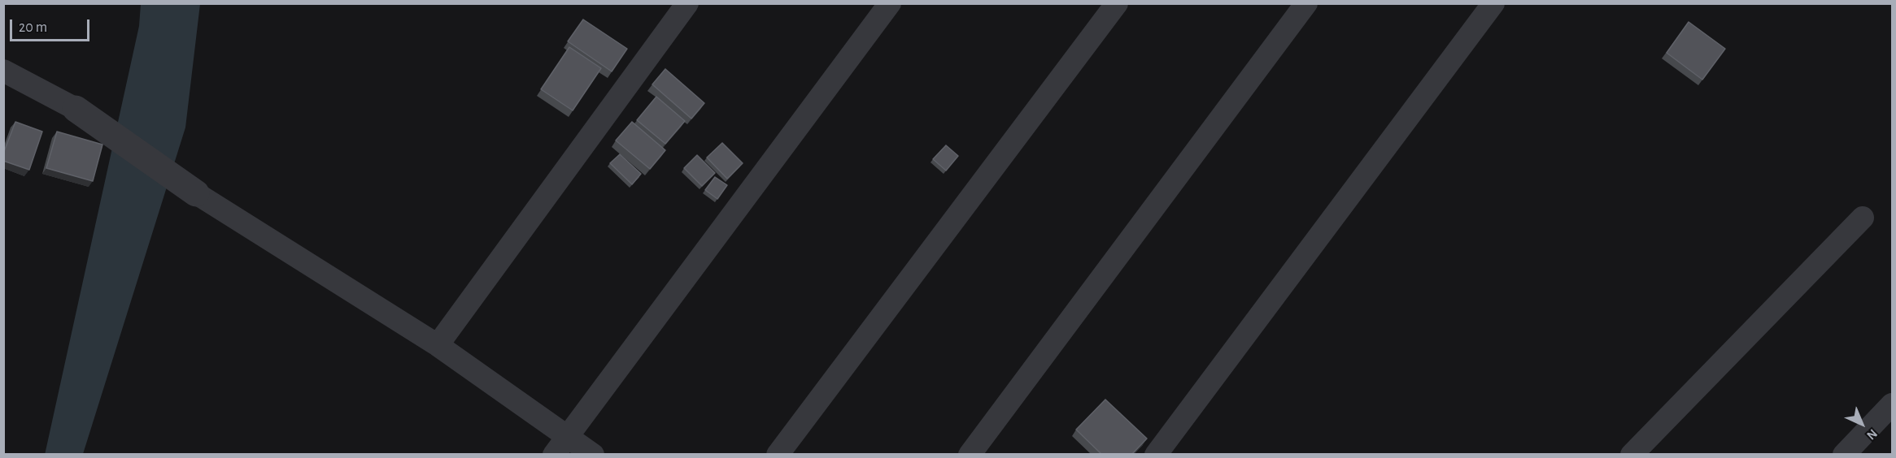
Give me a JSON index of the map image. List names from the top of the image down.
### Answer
{
  "scale_bar": "20 m",
  "north": "bottom right"
}
